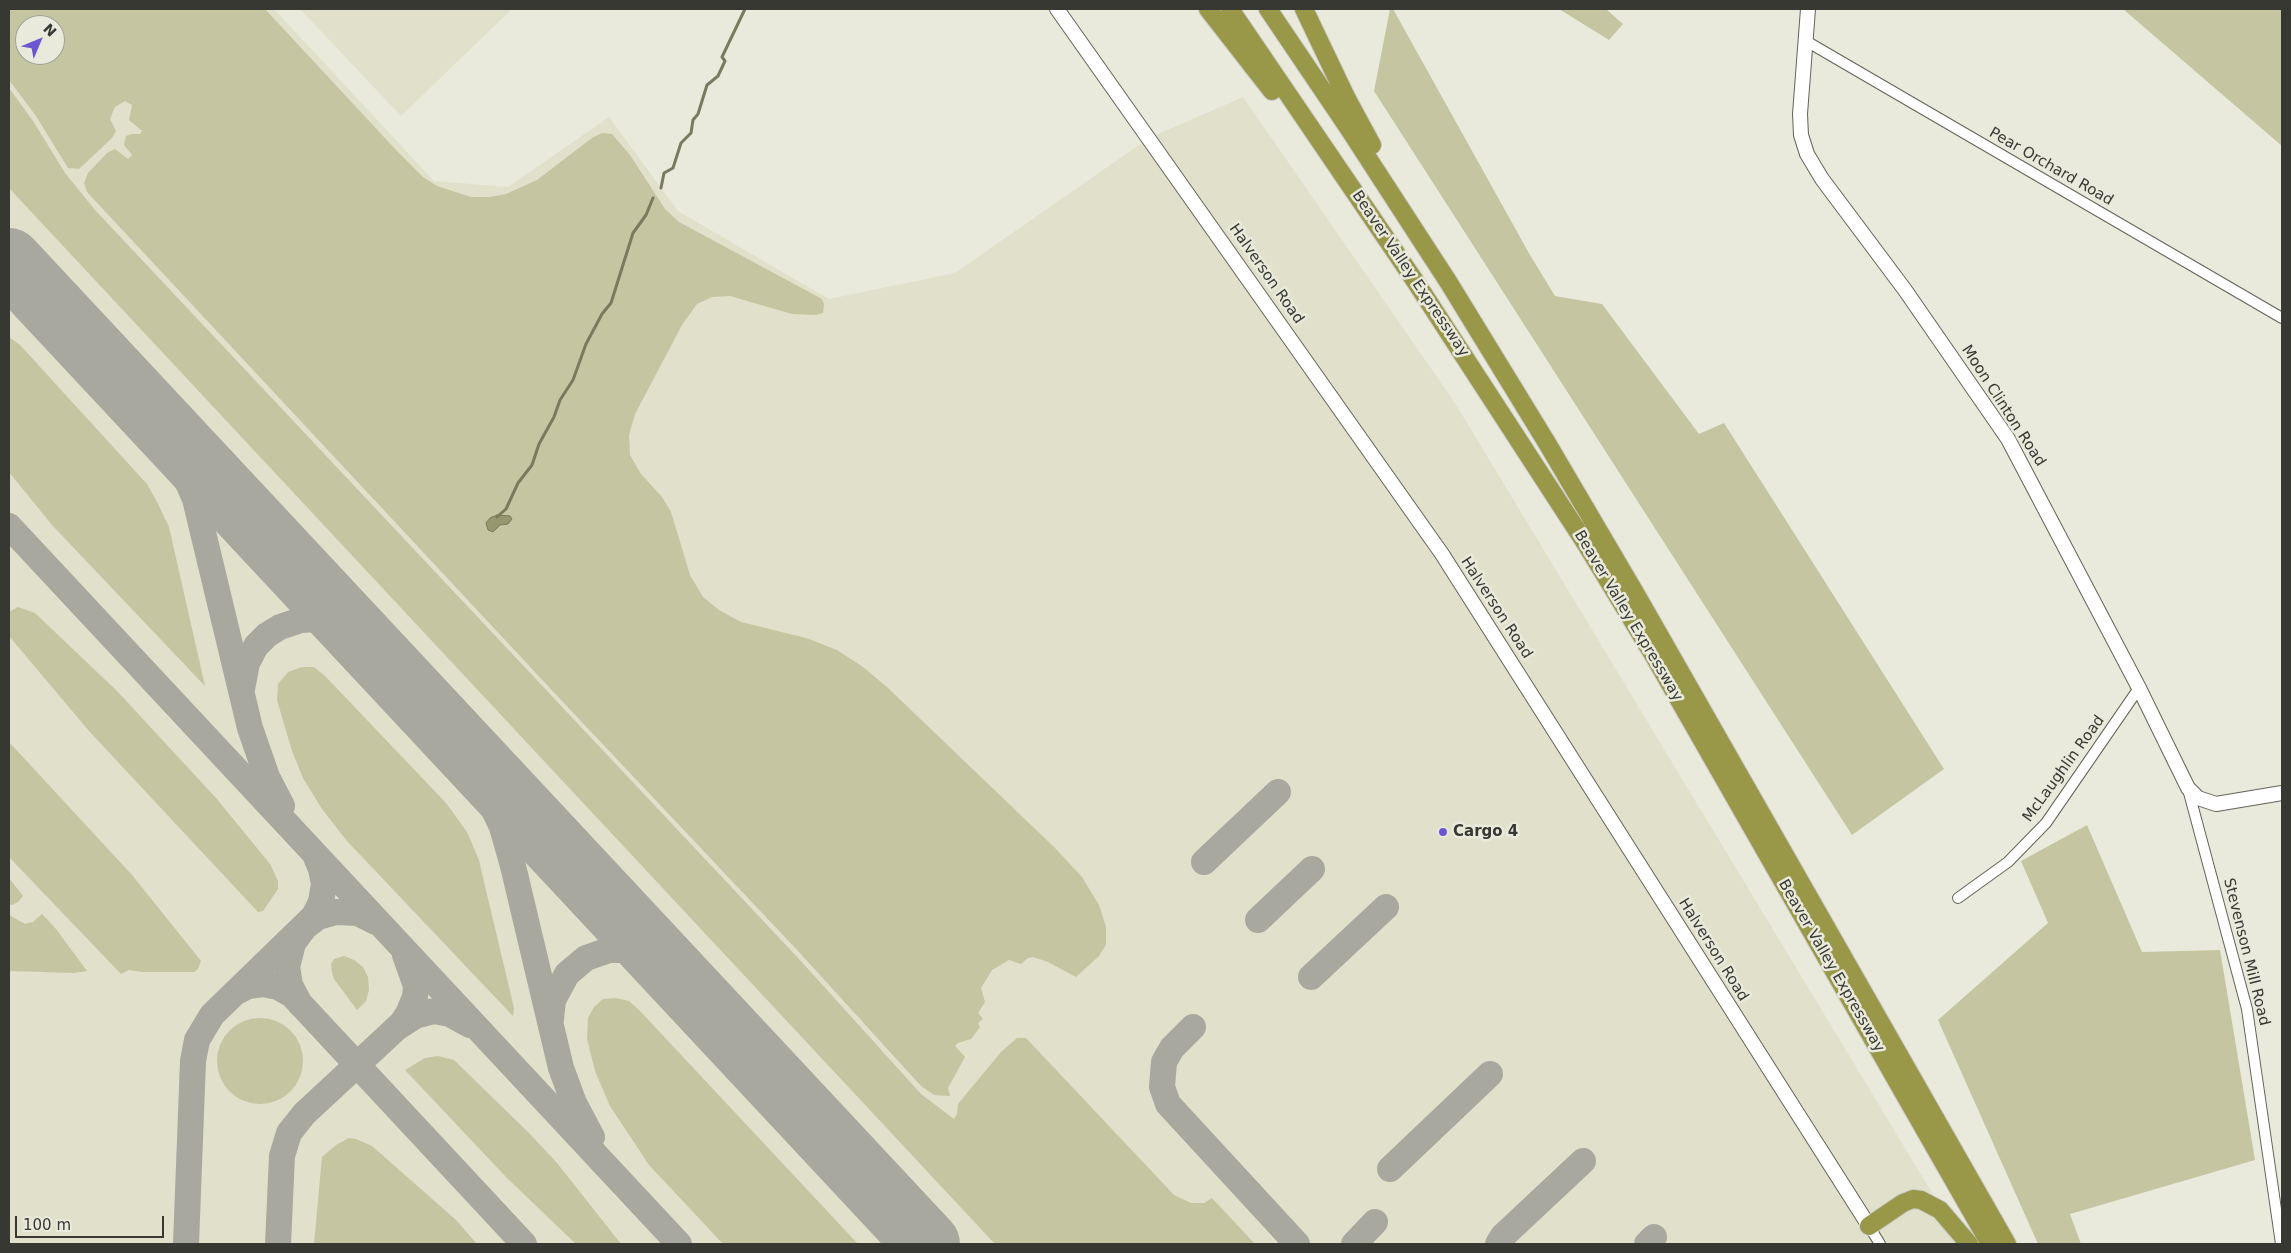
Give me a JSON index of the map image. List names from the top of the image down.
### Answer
{
  "streets": {
    "highway": ["Beaver Valley Expressway"],
    "street": [
      "Pear Orchard Road",
      "Halverson Road",
      "Moon Clinton Road",
      "McLaughlin Road",
      "Stevenson Mill Road"
    ]
  },
  "crossings": [
    ["Pear Orchard Road", "Moon Clinton Road"],
    ["Moon Clinton Road", "McLaughlin Road"],
    ["Moon Clinton Road", "Stevenson Mill Road"]
  ],
  "places": ["Cargo 4"],
  "scale_bar": "100 m",
  "north": "top right"
}
